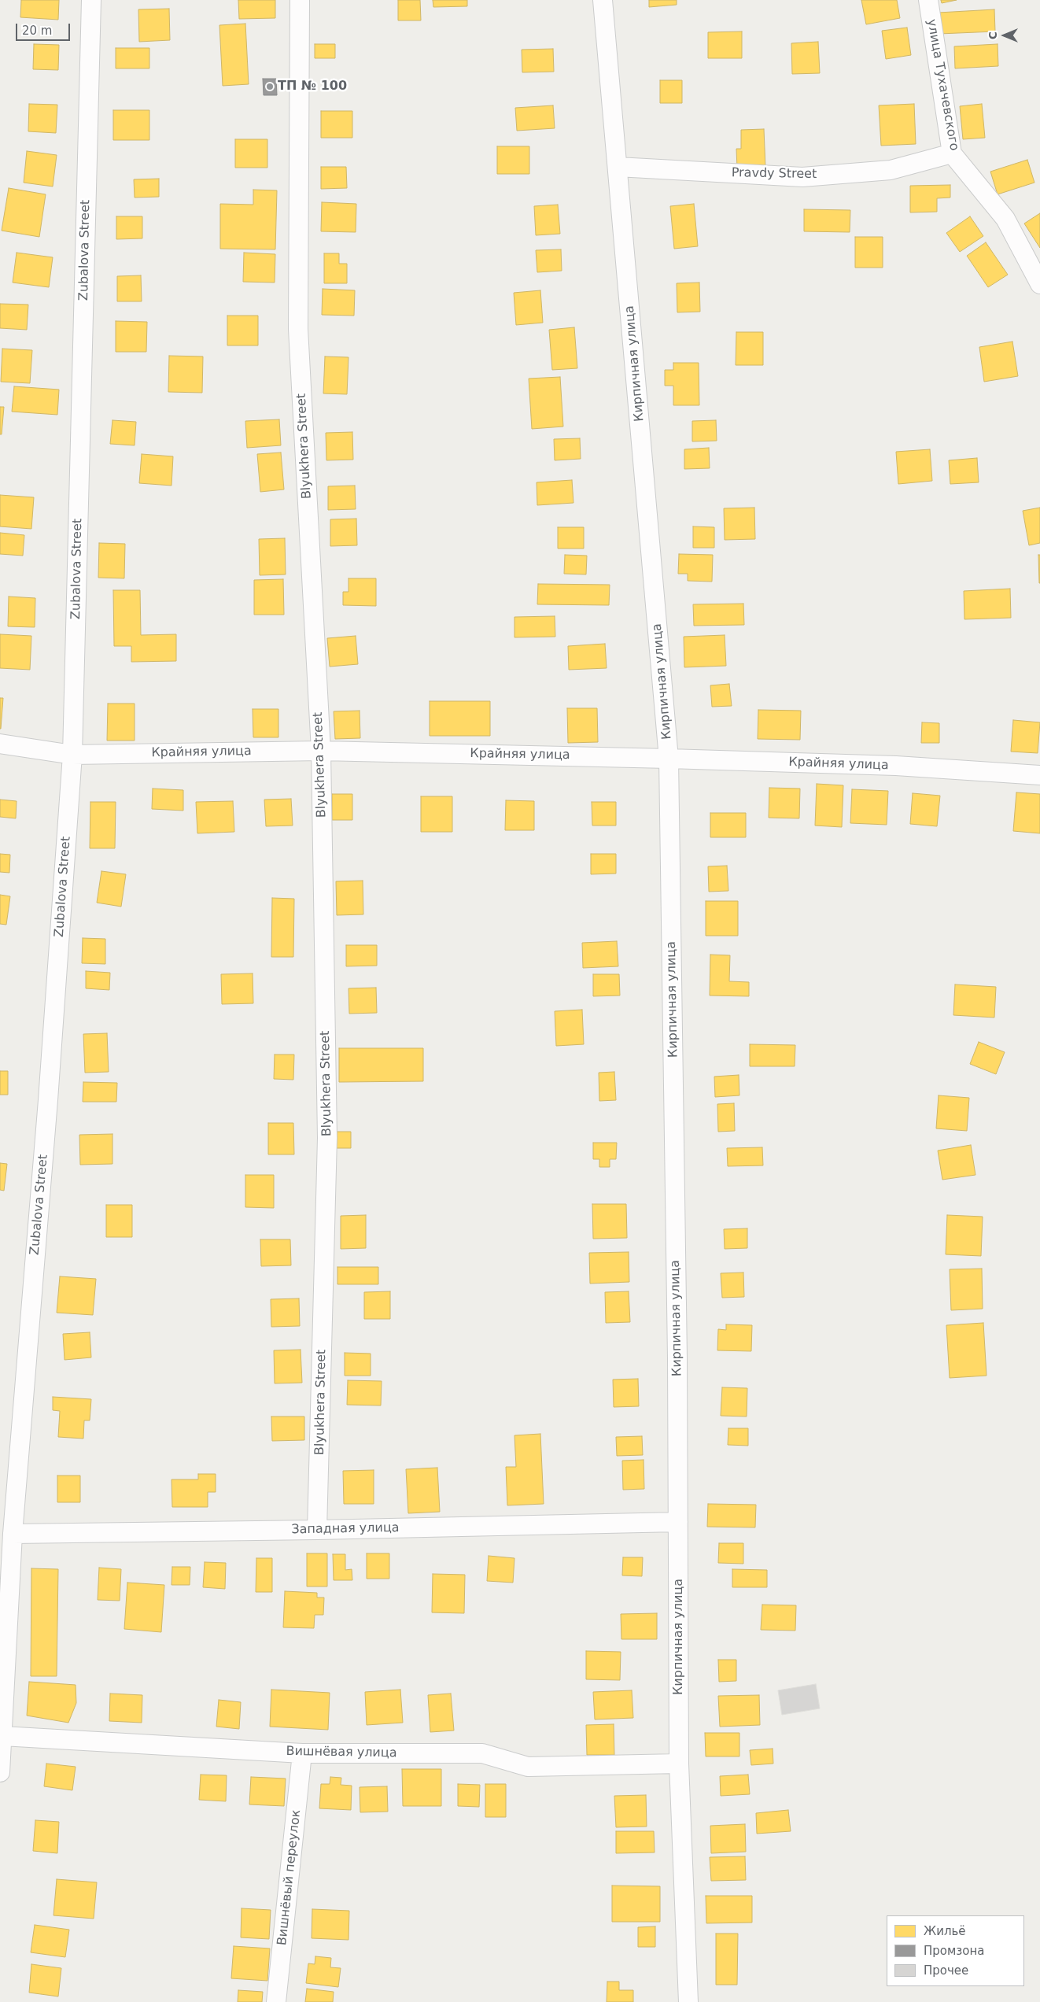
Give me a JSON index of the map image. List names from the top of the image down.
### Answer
{
  "streets": {
    "street": [
      "улица Тухачевского",
      "Pravdy Street",
      "Zubalova Street",
      "Кирпичная улица",
      "Blyukhera Street",
      "Крайняя улица",
      "Западная улица",
      "Вишнёвая улица",
      "Вишнёвый переулок"
    ]
  },
  "crossings": [
    ["улица Тухачевского", "Pravdy Street"],
    ["Pravdy Street", "Кирпичная улица"],
    ["Zubalova Street", "Крайняя улица"],
    ["Zubalova Street", "Западная улица"],
    ["Zubalova Street", "Вишнёвая улица"],
    ["Кирпичная улица", "Крайняя улица"],
    ["Кирпичная улица", "Западная улица"],
    ["Кирпичная улица", "Вишнёвая улица"],
    ["Blyukhera Street", "Крайняя улица"],
    ["Blyukhera Street", "Западная улица"],
    ["Вишнёвая улица", "Вишнёвый переулок"]
  ],
  "places": ["ТП № 100"],
  "legend": ["Жильё", "Промзона", "Прочее"],
  "scale_bar": "20 m",
  "north": "left"
}
